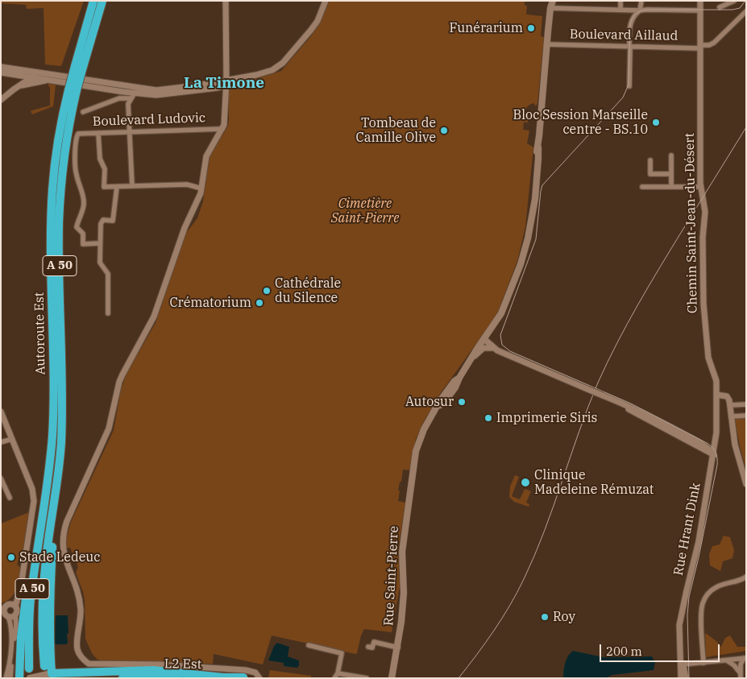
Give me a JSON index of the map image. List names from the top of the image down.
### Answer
{
  "streets": {
    "highway": ["A 50", "Autoroute Est", "L2 Est"],
    "main road": ["Rue Saint-Pierre"],
    "street": [
      "Boulevard Aillaud",
      "Boulevard Ludovic",
      "Chemin Saint-Jean-du-Désert",
      "Rue Hrant Dink"
    ]
  },
  "crossings": [
    ["Boulevard Aillaud", "Chemin Saint-Jean-du-Désert"],
    ["Boulevard Aillaud", "Rue Saint-Pierre"],
    ["Chemin Saint-Jean-du-Désert", "Rue Hrant Dink"]
  ],
  "districts": ["La Timone"],
  "parks": ["Cimetière Saint-Pierre"],
  "places": [
    "Funérarium",
    "Bloc Session Marseille centre - BS.10",
    "Tombeau de Camille Olive",
    "Cathédrale du Silence",
    "Crématorium",
    "Autosur",
    "Imprimerie Siris",
    "Clinique Madeleine Rémuzat",
    "Stade Ledeuc",
    "Roy"
  ],
  "scale_bar": "200 m"
}
